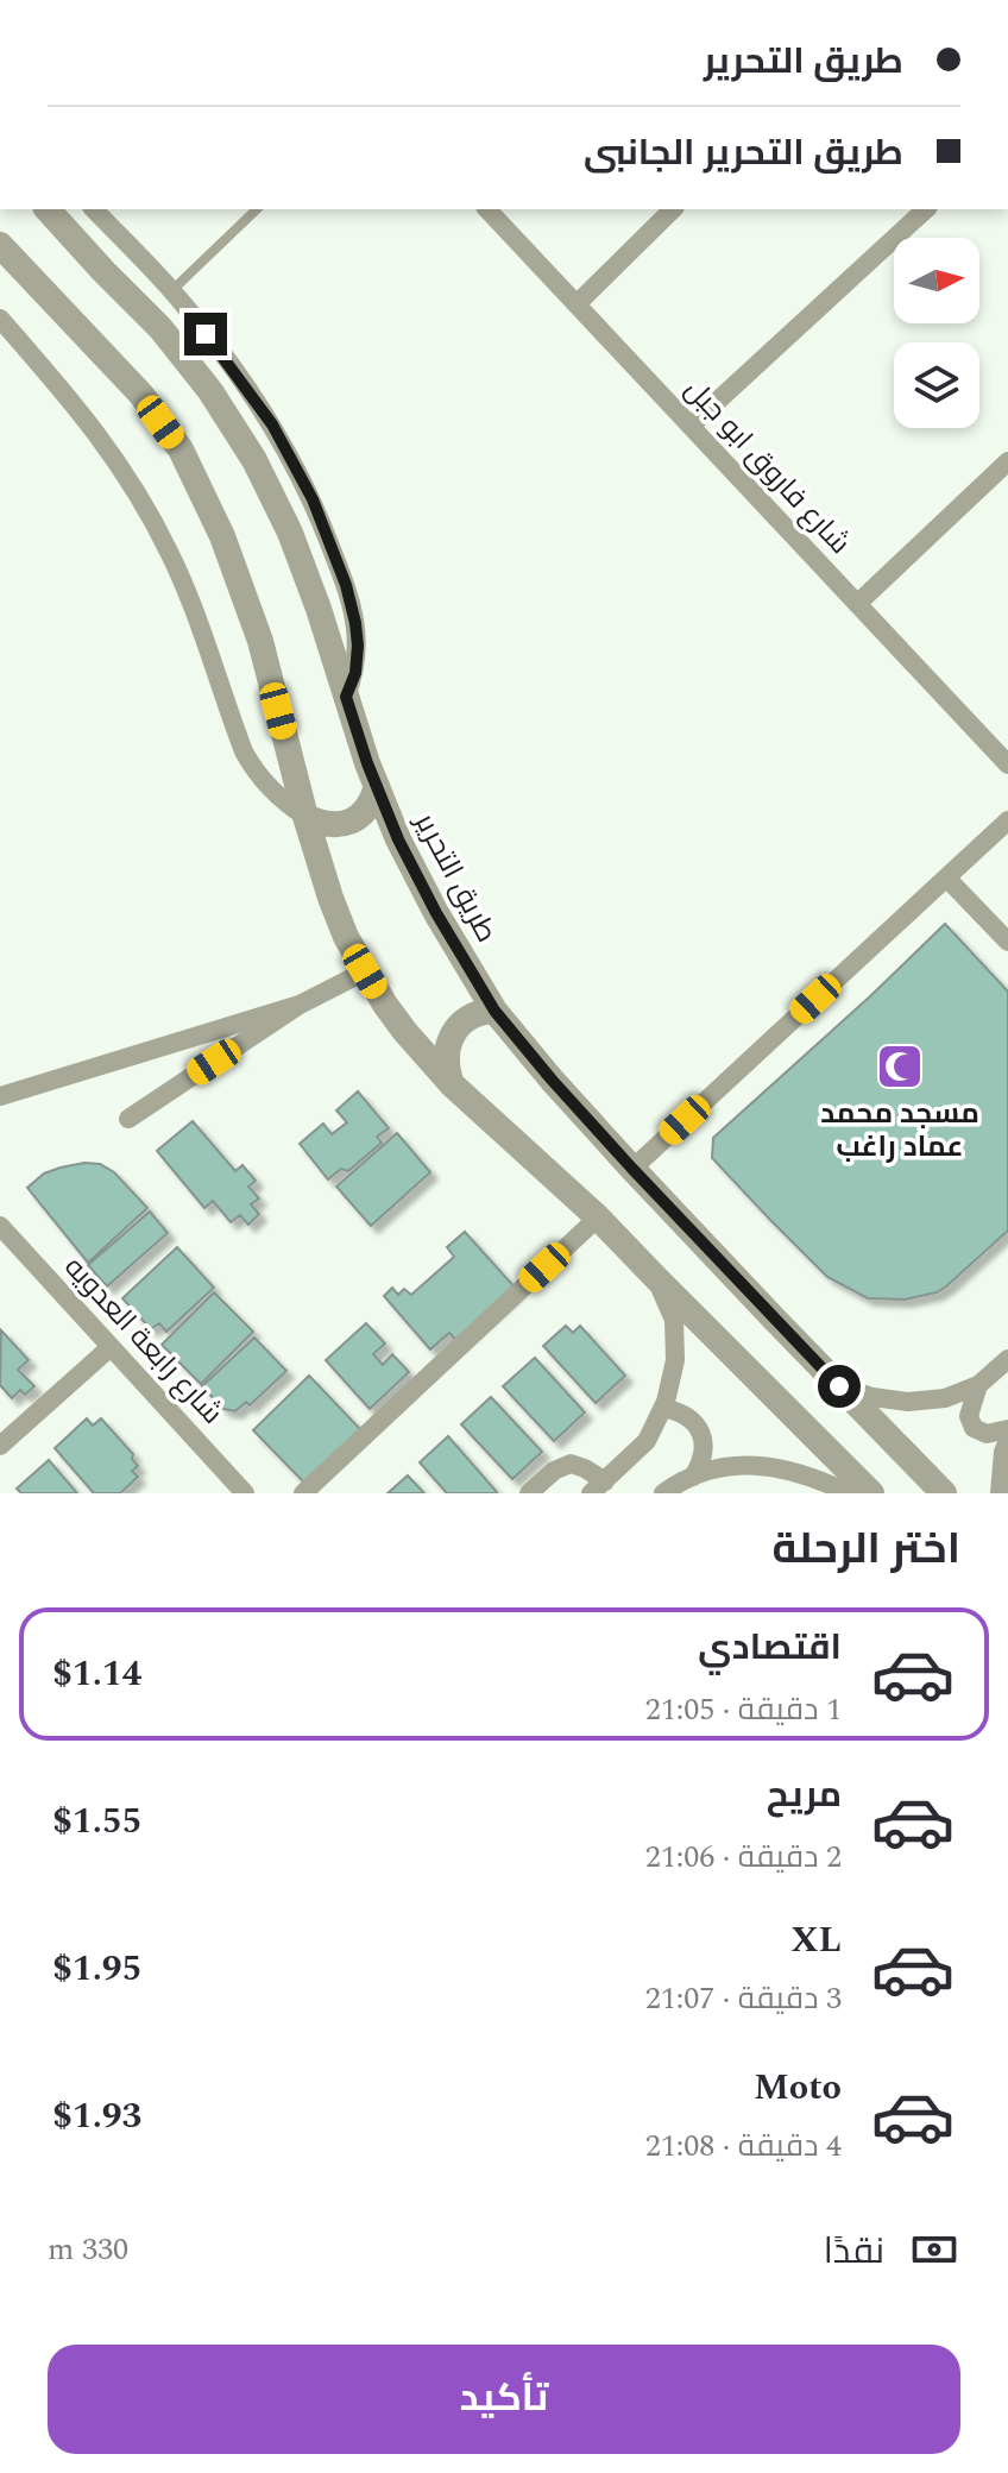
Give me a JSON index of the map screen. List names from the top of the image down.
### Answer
{
  "streets": {
    "street": ["شارع فاروق ابو جبل", "طريق التحرير", "شارع رابعة العدويه"]
  },
  "places": {
    "mosque": ["مسجد محمد عماد راغب"]
  },
  "north": "right",
  "page": {
    "banner": ["طريق التحرير", "طريق التحرير الجانبى"],
    "heading": "اختر الرحلة",
    "list": [
      {
        "name": "اقتصادي",
        "note": "1 دقيقة · 21:05",
        "value": "$1.14"
      },
      {
        "name": "مريح",
        "note": "2 دقيقة · 21:06",
        "value": "$1.55"
      },
      {
        "name": "XL",
        "note": "3 دقيقة · 21:07",
        "value": "$1.95"
      },
      {
        "name": "Moto",
        "note": "4 دقيقة · 21:08",
        "value": "$1.93"
      }
    ],
    "pay": ["نقدًا", "330 m"],
    "buttons": "تأكيد"
  }
}
